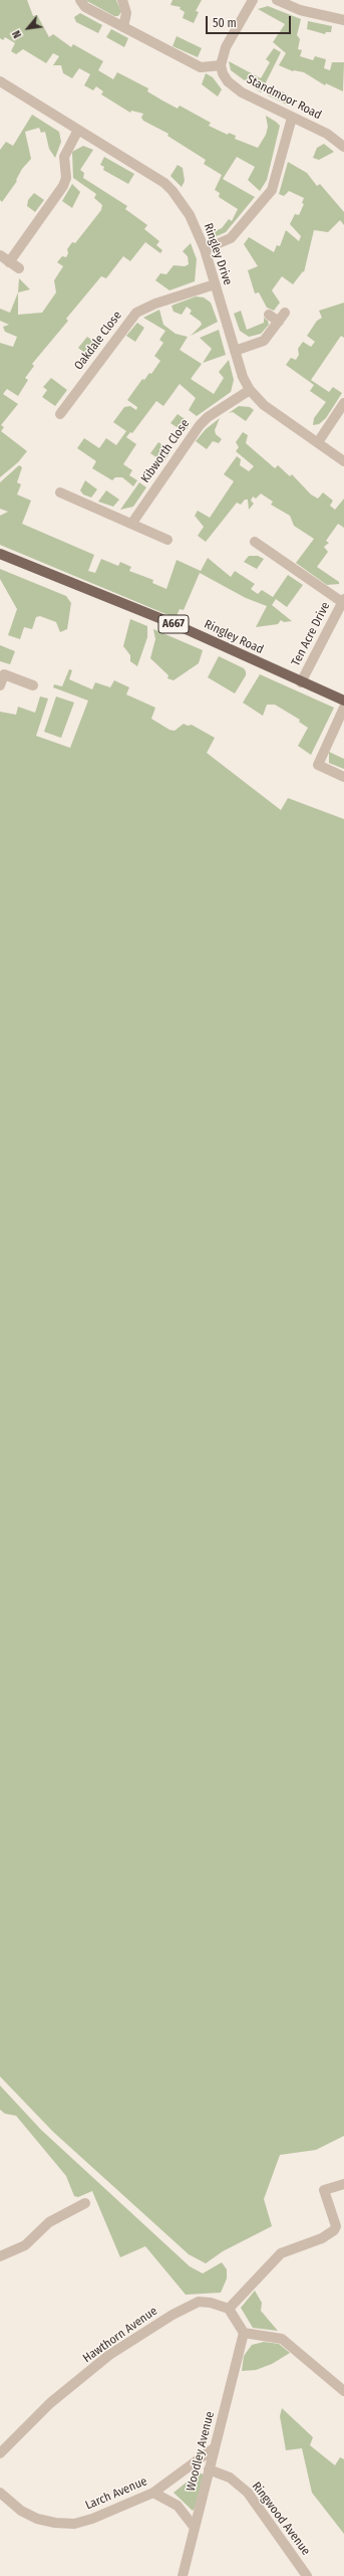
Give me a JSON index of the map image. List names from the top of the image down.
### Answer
{
  "streets": {
    "main road": ["A667", "Ringley Road"],
    "street": [
      "Standmoor Road",
      "Ringley Drive",
      "Oakdale Close",
      "Kibworth Close",
      "Ten Acre Drive",
      "Hawthorn Avenue",
      "Woodley Avenue",
      "Larch Avenue",
      "Ringwood Avenue"
    ]
  },
  "crossings": [
    ["Ringley Drive", "Oakdale Close"],
    ["Ringley Drive", "Kibworth Close"],
    ["Ten Acre Drive", "Ringley Road"],
    ["Woodley Avenue", "Larch Avenue"],
    ["Woodley Avenue", "Ringwood Avenue"]
  ],
  "scale_bar": "50 m",
  "north": "bottom left"
}
